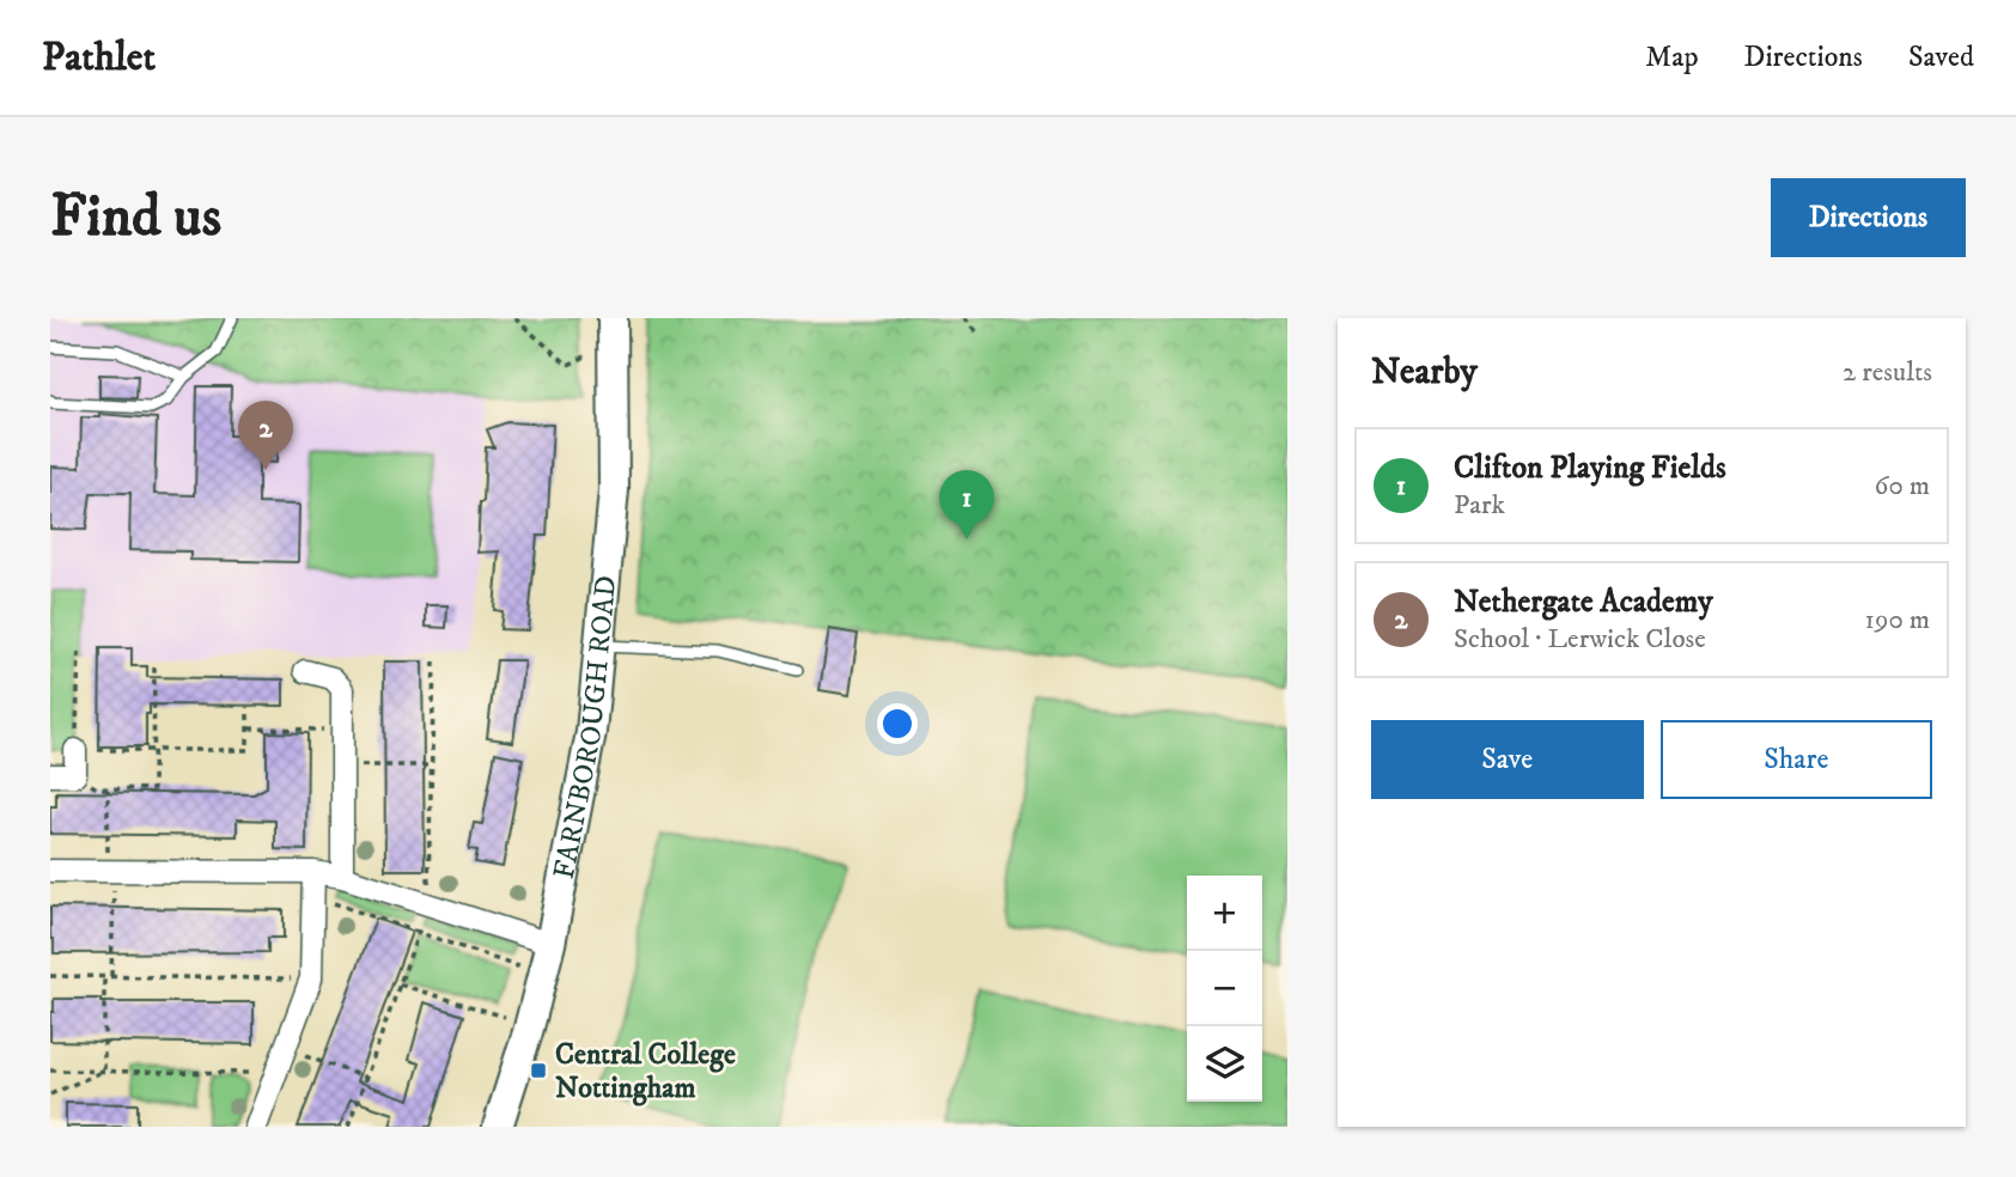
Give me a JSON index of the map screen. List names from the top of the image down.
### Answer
{
  "streets": {
    "street": ["FARNBOROUGH ROAD"]
  },
  "places": {
    "transit": ["Central College Nottingham"]
  },
  "page": {
    "header": "Pathlet",
    "nav": ["Map", "Directions", "Saved"],
    "buttons": [
      "Directions",
      ["Save", "Share"]
    ],
    "title": "Find us",
    "heading": ["Nearby", "2 results"],
    "pins": ["2", "1"],
    "list": [
      {
        "mark": "1",
        "name": "Clifton Playing Fields",
        "note": "Park",
        "value": "60 m"
      },
      {
        "mark": "2",
        "name": "Nethergate Academy",
        "note": "School · Lerwick Close",
        "value": "190 m"
      }
    ],
    "map_buttons": ["+", "−"]
  }
}
